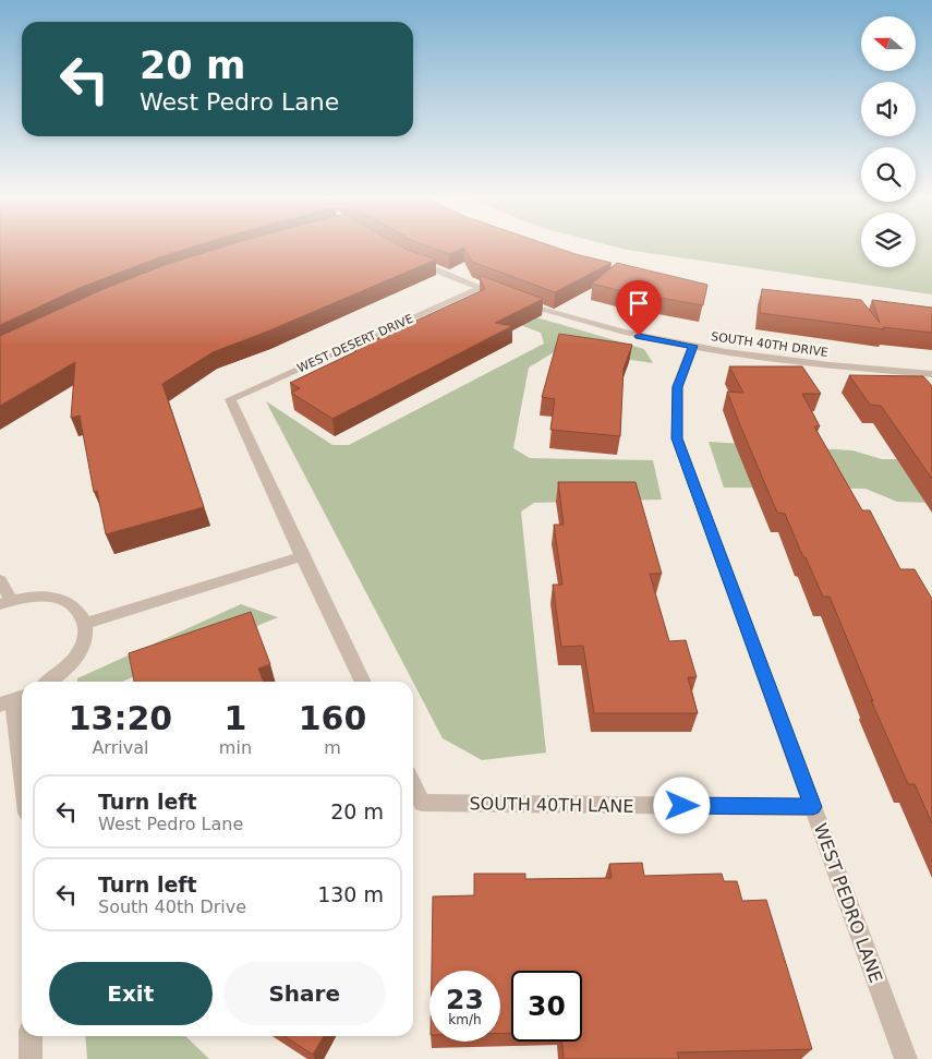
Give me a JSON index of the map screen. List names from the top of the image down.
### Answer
{
  "streets": {
    "street": [
      "WEST DESERT DRIVE",
      "SOUTH 40TH DRIVE",
      "SOUTH 40TH LANE",
      "WEST PEDRO LANE"
    ]
  },
  "crossings": [
    ["WEST DESERT DRIVE", "SOUTH 40TH DRIVE"],
    ["SOUTH 40TH DRIVE", "WEST PEDRO LANE"],
    ["SOUTH 40TH LANE", "WEST PEDRO LANE"]
  ],
  "north": "left",
  "page": {
    "turn": ["20 m", "West Pedro Lane"],
    "eta": [
      "13:20",
      "Arrival",
      "1",
      "min",
      "160",
      "m"
    ],
    "list": [
      {
        "name": "Turn left",
        "note": "West Pedro Lane",
        "value": "20 m"
      },
      {
        "name": "Turn left",
        "note": "South 40th Drive",
        "value": "130 m"
      }
    ],
    "buttons": ["Exit", "Share"],
    "speed": "23 km/h",
    "limit": "30"
  }
}
